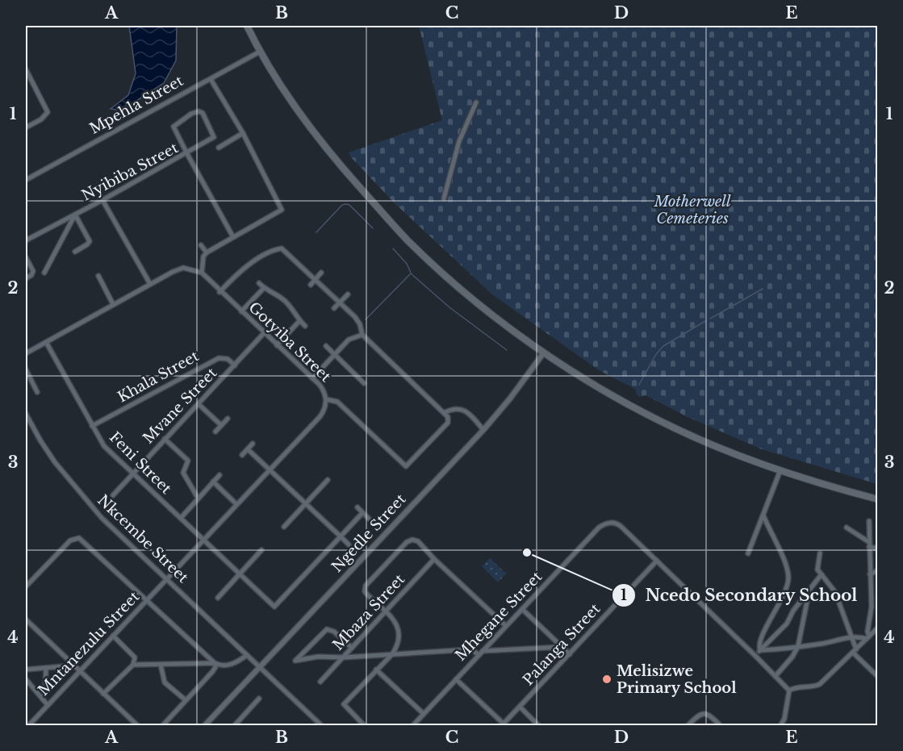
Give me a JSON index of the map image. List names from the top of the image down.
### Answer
{
  "streets": {
    "street": [
      "Mpehla Street",
      "Nyibiba Street",
      "Gotyiba Street",
      "Khala Street",
      "Mvane Street",
      "Feni Street",
      "Ngedle Street",
      "Nkcembe Street",
      "Mbaza Street",
      "Mhegane Street",
      "Mntanezulu Street",
      "Palanga Street"
    ]
  },
  "crossings": [
    ["Gotyiba Street", "Mvane Street"],
    ["Gotyiba Street", "Feni Street"],
    ["Gotyiba Street", "Nkcembe Street"],
    ["Gotyiba Street", "Mntanezulu Street"],
    ["Khala Street", "Mvane Street"],
    ["Khala Street", "Feni Street"],
    ["Mvane Street", "Feni Street"],
    ["Ngedle Street", "Nkcembe Street"],
    ["Nkcembe Street", "Mntanezulu Street"],
    ["Mhegane Street", "Palanga Street"]
  ],
  "parks": ["Motherwell Cemeteries"],
  "places": ["Ncedo Secondary School", "Melisizwe Primary School"],
  "grid": {
    "columns": [
      "A",
      "B",
      "C",
      "D",
      "E"
    ],
    "rows": [
      "1",
      "2",
      "3",
      "4"
    ]
  }
}
